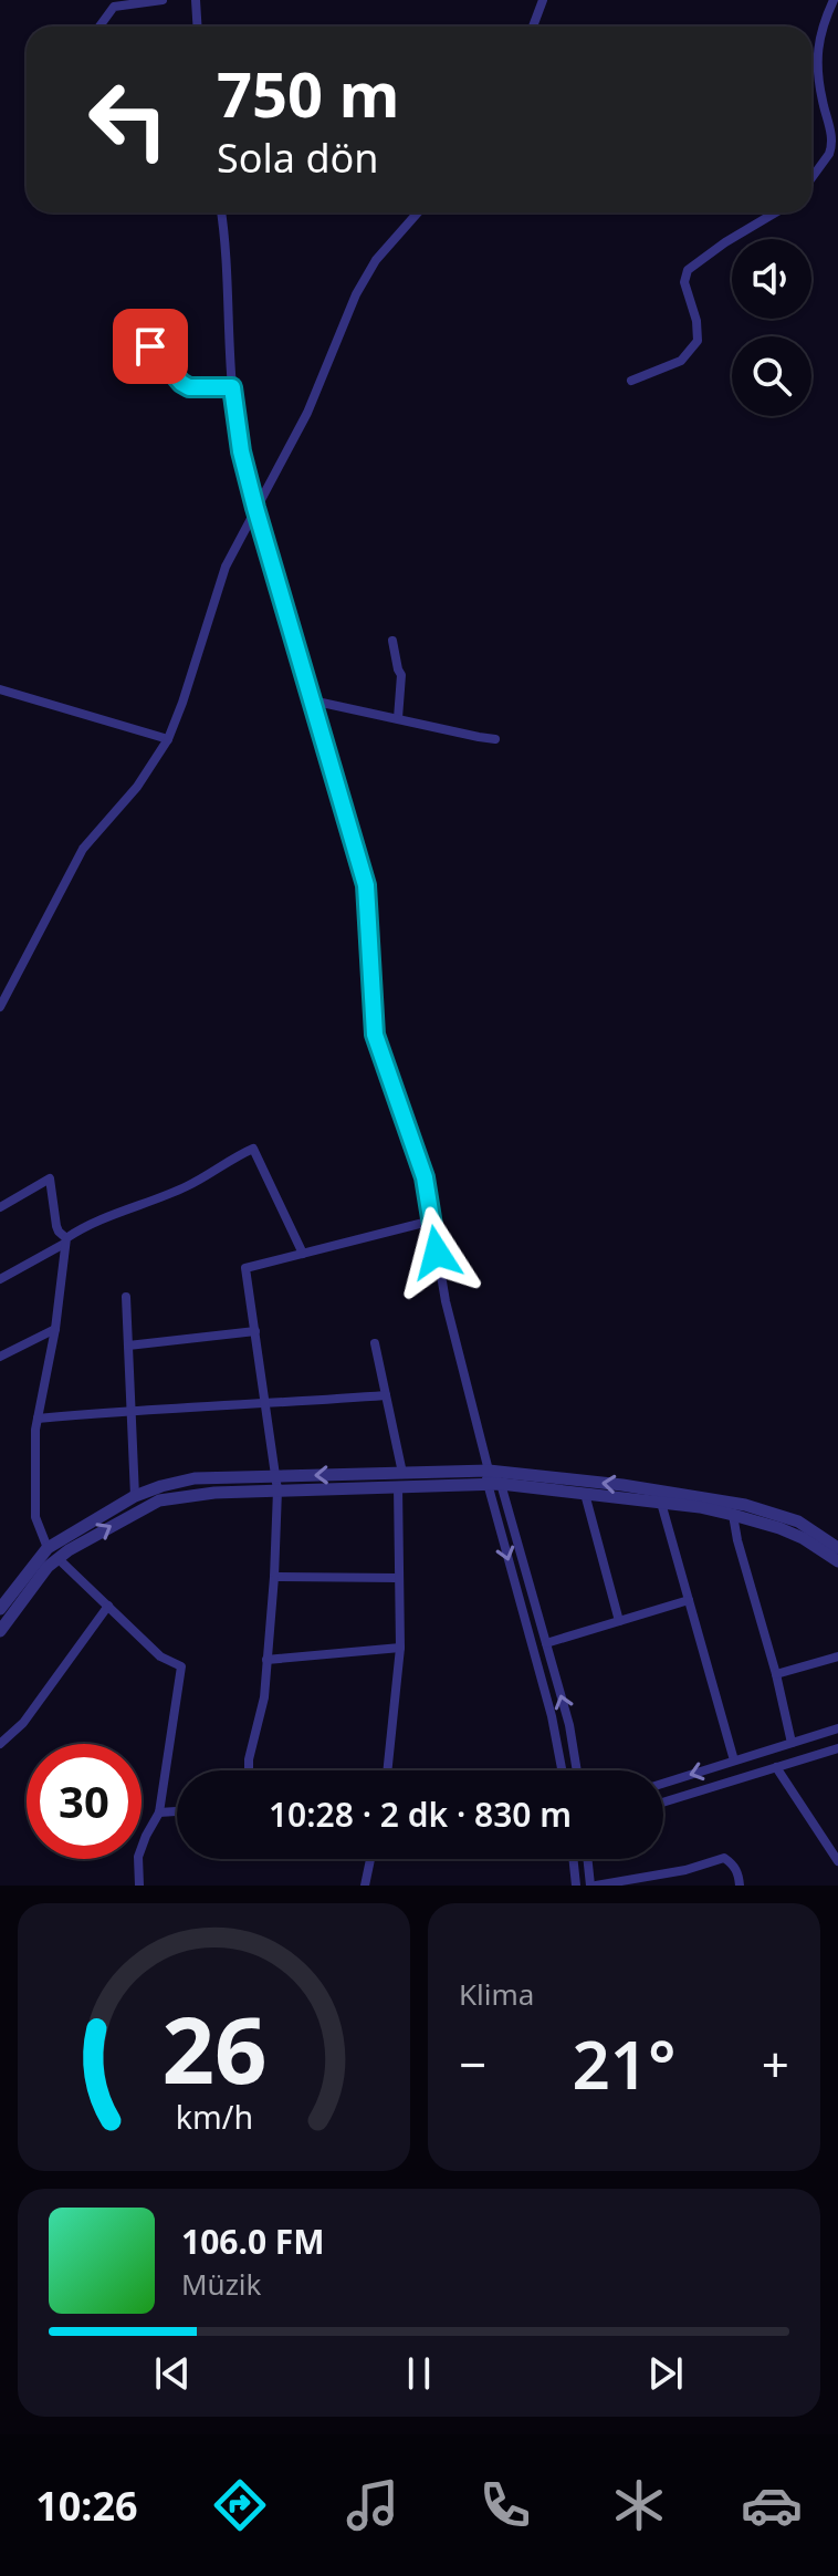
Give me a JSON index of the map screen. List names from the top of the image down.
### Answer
{
  "page": {
    "turn": ["750 m", "Sola dön"],
    "limit": "30",
    "trip": "10:28 · 2 dk · 830 m",
    "tile": "Klima",
    "heat": ["−", "21°", "+"],
    "song": ["106.0 FM", "Müzik"],
    "tabs": "10:26",
    "gauge": ["26", "km/h"]
  }
}
